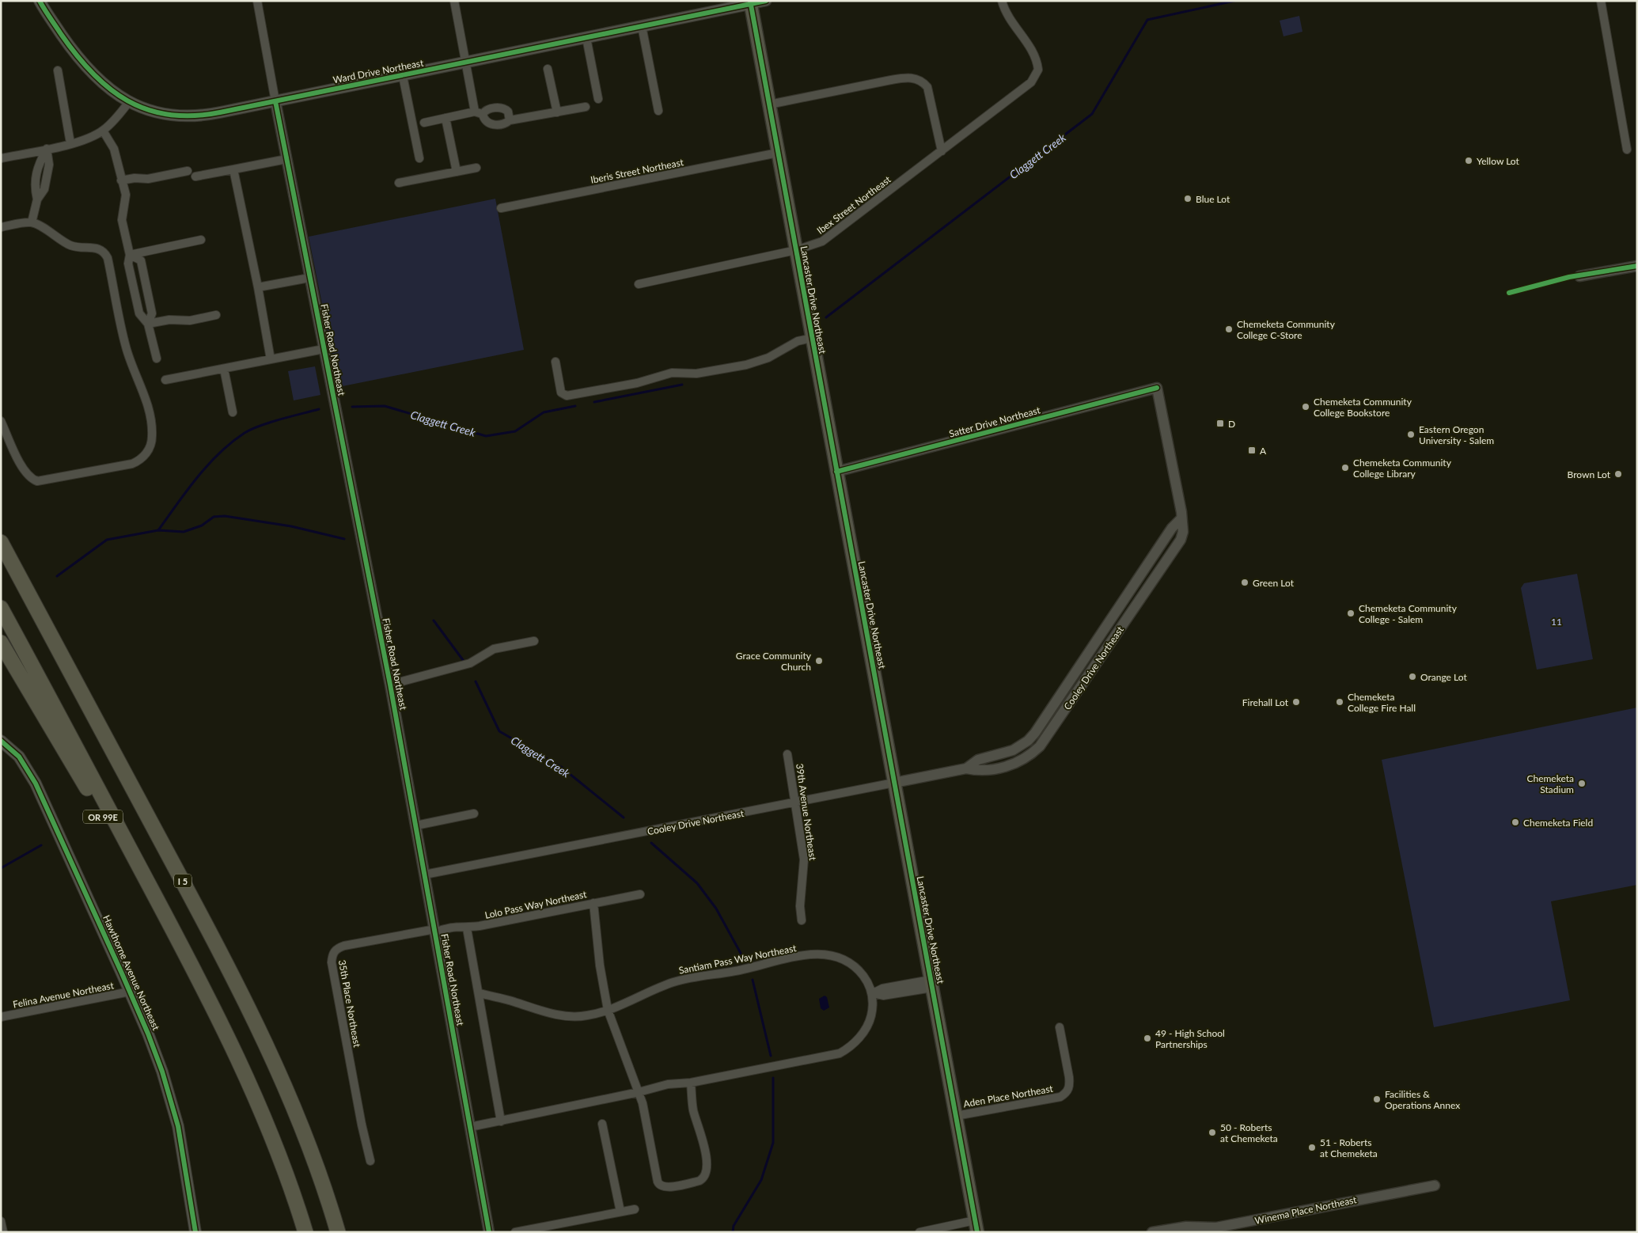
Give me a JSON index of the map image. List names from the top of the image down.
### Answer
{
  "streets": {
    "highway": ["OR 99E", "I 5"],
    "main road": ["Ward Drive Northeast", "Lancaster Drive Northeast", "Hawthorne Avenue Northeast"],
    "street": [
      "Iberis Street Northeast",
      "Ibex Street Northeast",
      "Fisher Road Northeast",
      "Satter Drive Northeast",
      "Cooley Drive Northeast",
      "39th Avenue Northeast",
      "Lolo Pass Way Northeast",
      "Santiam Pass Way Northeast",
      "Felina Avenue Northeast",
      "35th Place Northeast",
      "Aden Place Northeast",
      "Winema Place Northeast"
    ]
  },
  "crossings": [
    ["Ward Drive Northeast", "Lancaster Drive Northeast"],
    ["Ward Drive Northeast", "Fisher Road Northeast"],
    ["Iberis Street Northeast", "Lancaster Drive Northeast"],
    ["Ibex Street Northeast", "Lancaster Drive Northeast"],
    ["Lancaster Drive Northeast", "Satter Drive Northeast"],
    ["Lancaster Drive Northeast", "Cooley Drive Northeast"],
    ["Lancaster Drive Northeast", "Aden Place Northeast"],
    ["Fisher Road Northeast", "Cooley Drive Northeast"],
    ["Fisher Road Northeast", "Lolo Pass Way Northeast"],
    ["Fisher Road Northeast", "35th Place Northeast"],
    ["Satter Drive Northeast", "Cooley Drive Northeast"],
    ["Cooley Drive Northeast", "39th Avenue Northeast"],
    ["Lolo Pass Way Northeast", "35th Place Northeast"],
    ["Hawthorne Avenue Northeast", "Felina Avenue Northeast"]
  ],
  "water": ["Claggett Creek"],
  "parks": ["11"],
  "places": {
    "other": [
      "Yellow Lot",
      "Blue Lot",
      "Chemeketa Community College C-Store",
      "Chemeketa Community College Bookstore",
      "Eastern Oregon University - Salem",
      "Chemeketa Community College Library",
      "Brown Lot",
      "Green Lot",
      "Chemeketa Community College - Salem",
      "Grace Community Church",
      "Orange Lot",
      "Firehall Lot",
      "Chemeketa College Fire Hall",
      "Chemeketa Stadium",
      "Chemeketa Field",
      "49 - High School Partnerships",
      "Facilities & Operations Annex",
      "50 - Roberts at Chemeketa",
      "51 - Roberts at Chemeketa"
    ],
    "transit": ["D", "A"]
  }
}
